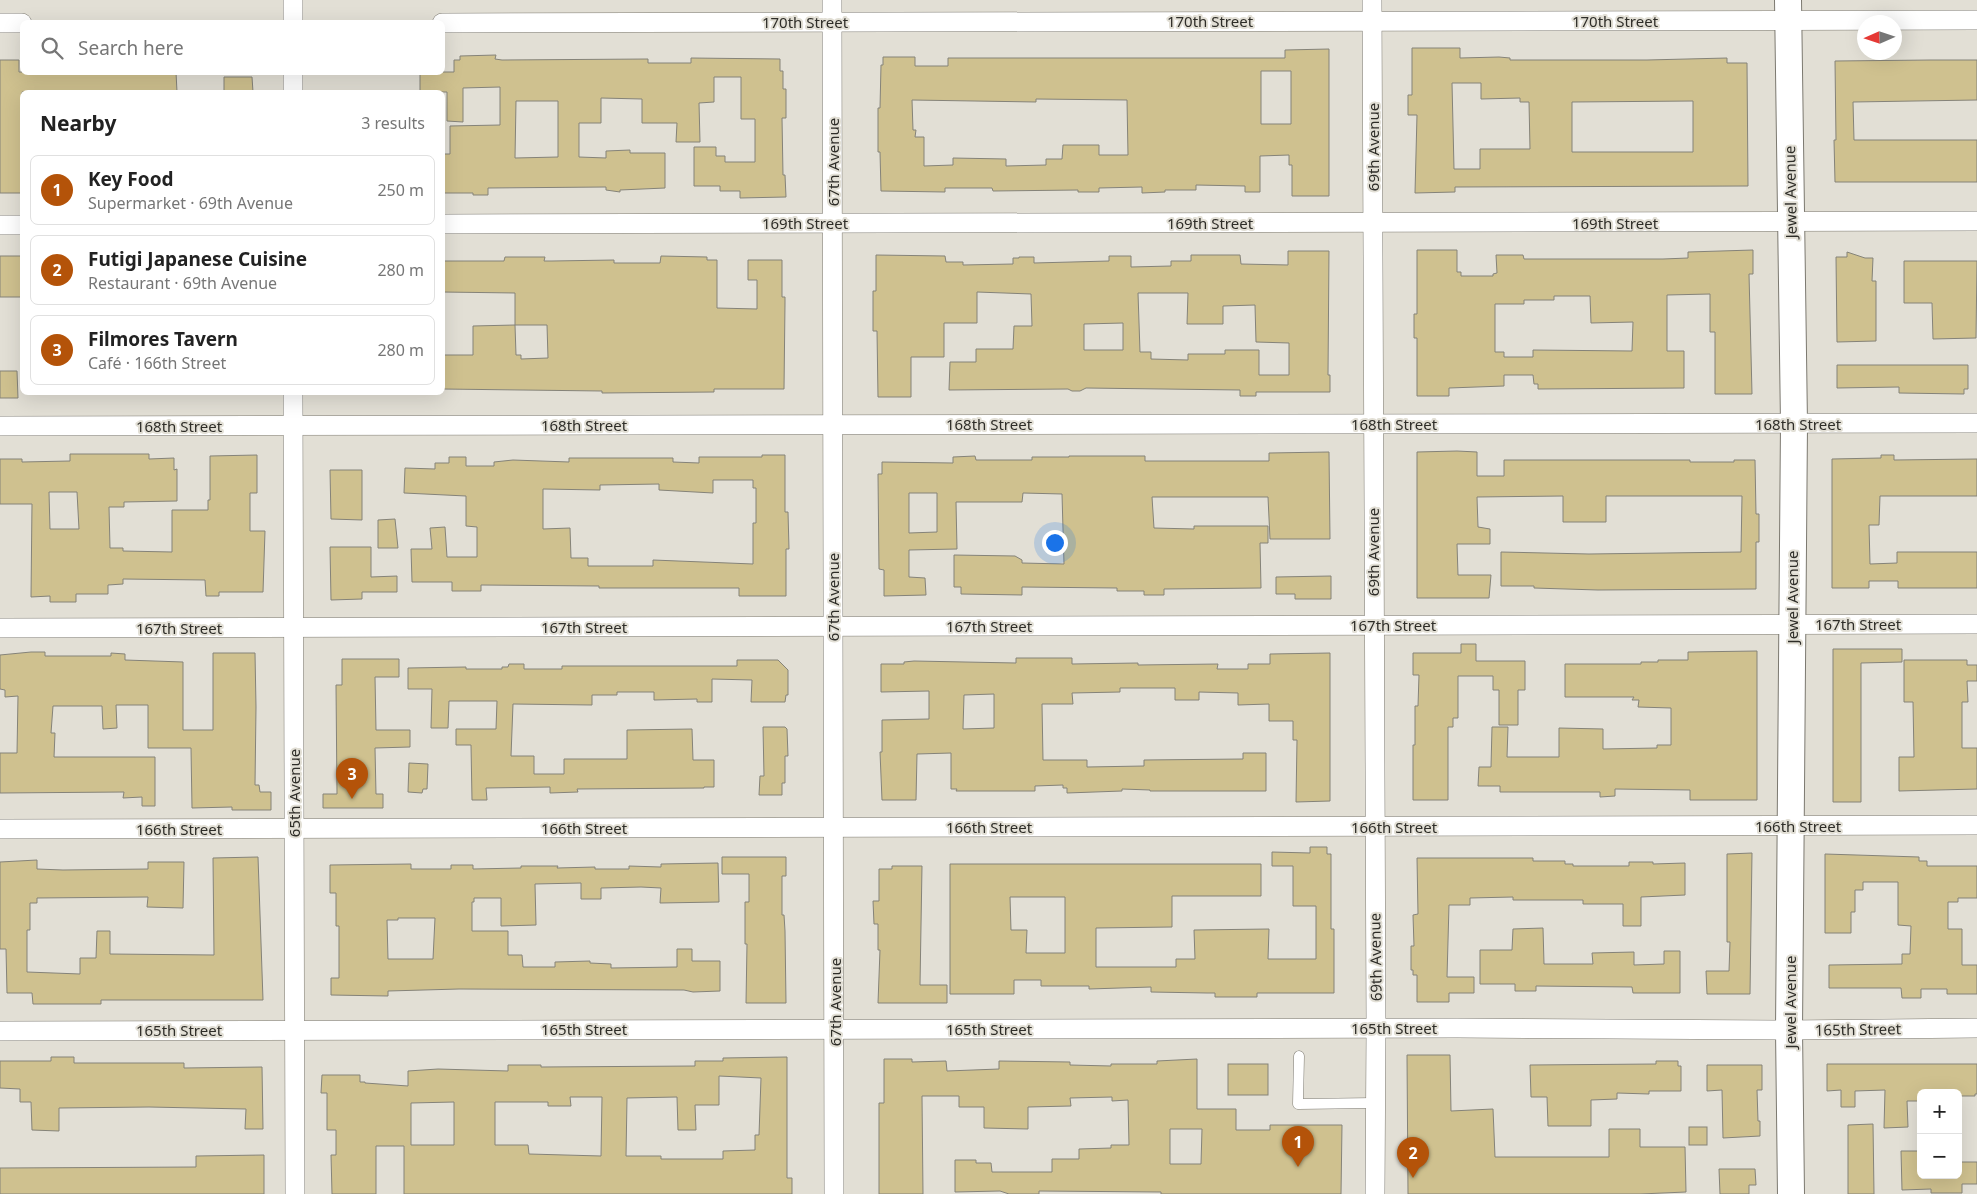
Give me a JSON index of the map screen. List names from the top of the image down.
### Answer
{
  "streets": {
    "street": [
      "170th Street",
      "69th Avenue",
      "67th Avenue",
      "Jewel Avenue",
      "169th Street",
      "168th Street",
      "167th Street",
      "65th Avenue",
      "166th Street",
      "165th Street"
    ]
  },
  "crossings": [
    ["170th Street", "69th Avenue"],
    ["170th Street", "67th Avenue"],
    ["170th Street", "Jewel Avenue"],
    ["69th Avenue", "169th Street"],
    ["69th Avenue", "168th Street"],
    ["69th Avenue", "167th Street"],
    ["69th Avenue", "166th Street"],
    ["69th Avenue", "165th Street"],
    ["67th Avenue", "169th Street"],
    ["67th Avenue", "168th Street"],
    ["67th Avenue", "167th Street"],
    ["67th Avenue", "166th Street"],
    ["67th Avenue", "165th Street"],
    ["Jewel Avenue", "169th Street"],
    ["Jewel Avenue", "168th Street"],
    ["Jewel Avenue", "167th Street"],
    ["Jewel Avenue", "166th Street"],
    ["Jewel Avenue", "165th Street"],
    ["168th Street", "65th Avenue"],
    ["167th Street", "65th Avenue"],
    ["65th Avenue", "166th Street"],
    ["65th Avenue", "165th Street"]
  ],
  "north": "left",
  "page": {
    "search": "Search here",
    "heading": ["Nearby", "3 results"],
    "list": [
      {
        "mark": "1",
        "name": "Key Food",
        "note": "Supermarket · 69th Avenue",
        "value": "250 m"
      },
      {
        "mark": "2",
        "name": "Futigi Japanese Cuisine",
        "note": "Restaurant · 69th Avenue",
        "value": "280 m"
      },
      {
        "mark": "3",
        "name": "Filmores Tavern",
        "note": "Café · 166th Street",
        "value": "280 m"
      }
    ],
    "pins": ["3", "1", "2"],
    "map_buttons": ["+", "−"]
  }
}
